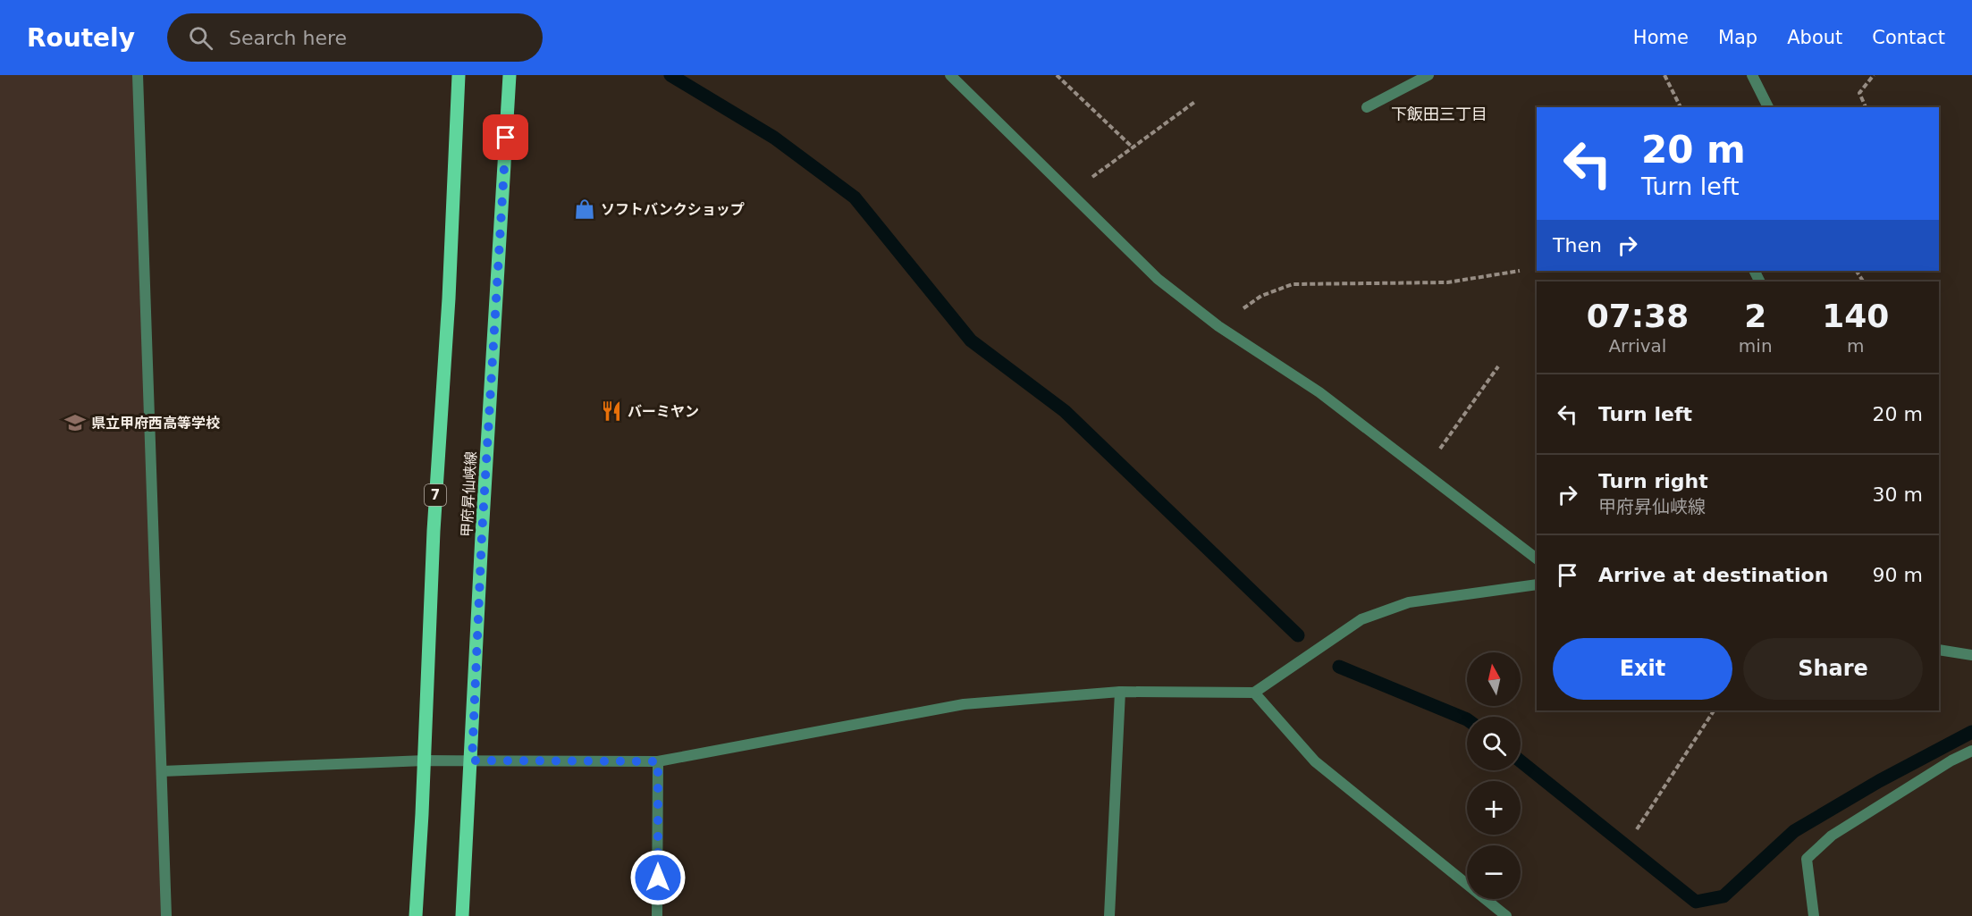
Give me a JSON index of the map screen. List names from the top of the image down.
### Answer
{
  "streets": {
    "main road": ["甲府昇仙峡線", "7"]
  },
  "districts": ["下飯田三丁目"],
  "places": {
    "shop": ["ソフトバンクショップ"],
    "restaurant": ["バーミヤン"],
    "school or university": ["県立甲府西高等学校"]
  },
  "north": "top",
  "page": {
    "header": "Routely",
    "search": "Search here",
    "nav": [
      "Home",
      "Map",
      "About",
      "Contact"
    ],
    "turn": ["20 m", "Turn left"],
    "then": "Then",
    "eta": [
      "07:38",
      "Arrival",
      "2",
      "min",
      "140",
      "m"
    ],
    "list": [
      {
        "name": "Turn left",
        "value": "20 m"
      },
      {
        "name": "Turn right",
        "note": "甲府昇仙峡線",
        "value": "30 m"
      },
      {
        "name": "Arrive at destination",
        "value": "90 m"
      }
    ],
    "buttons": ["Exit", "Share"],
    "map_buttons": ["+", "−"]
  }
}
